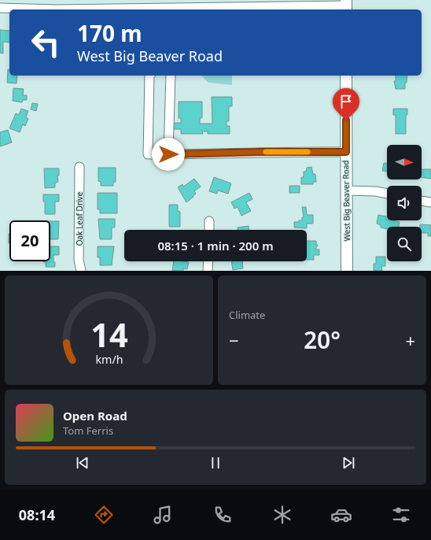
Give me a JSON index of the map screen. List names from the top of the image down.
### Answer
{
  "streets": {
    "main road": ["West Big Beaver Road"],
    "street": ["Oak Leaf Drive"]
  },
  "north": "right",
  "page": {
    "turn": ["170 m", "West Big Beaver Road"],
    "limit": "20",
    "trip": "08:15 · 1 min · 200 m",
    "tile": "Climate",
    "heat": ["−", "20°", "+"],
    "song": ["Open Road", "Tom Ferris"],
    "tabs": "08:14",
    "gauge": ["14", "km/h"]
  }
}
